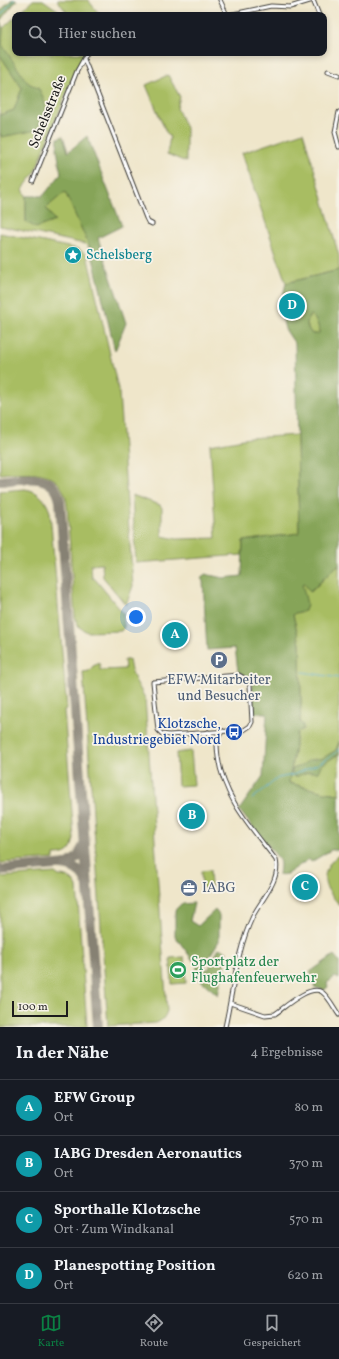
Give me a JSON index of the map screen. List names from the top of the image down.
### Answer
{
  "streets": {
    "street": ["Schelsstraße"]
  },
  "places": {
    "place": ["Schelsberg"],
    "parking": ["EFW Mitarbeiter und Besucher"],
    "bus stop": ["Klotzsche, Industriegebiet Nord"],
    "office": ["IABG"],
    "sports": ["Sportplatz der Flughafenfeuerwehr"]
  },
  "scale_bar": "100 m",
  "page": {
    "search": "Hier suchen",
    "pins": [
      "D",
      "A",
      "B",
      "C"
    ],
    "scale": "100 m",
    "heading": ["In der Nähe", "4 Ergebnisse"],
    "list": [
      {
        "mark": "A",
        "name": "EFW Group",
        "note": "Ort",
        "value": "80 m"
      },
      {
        "mark": "B",
        "name": "IABG Dresden Aeronautics",
        "note": "Ort",
        "value": "370 m"
      },
      {
        "mark": "C",
        "name": "Sporthalle Klotzsche",
        "note": "Ort · Zum Windkanal",
        "value": "570 m"
      },
      {
        "mark": "D",
        "name": "Planespotting Position",
        "note": "Ort",
        "value": "620 m"
      }
    ],
    "nav": ["Karte", "Route", "Gespeichert"]
  }
}
